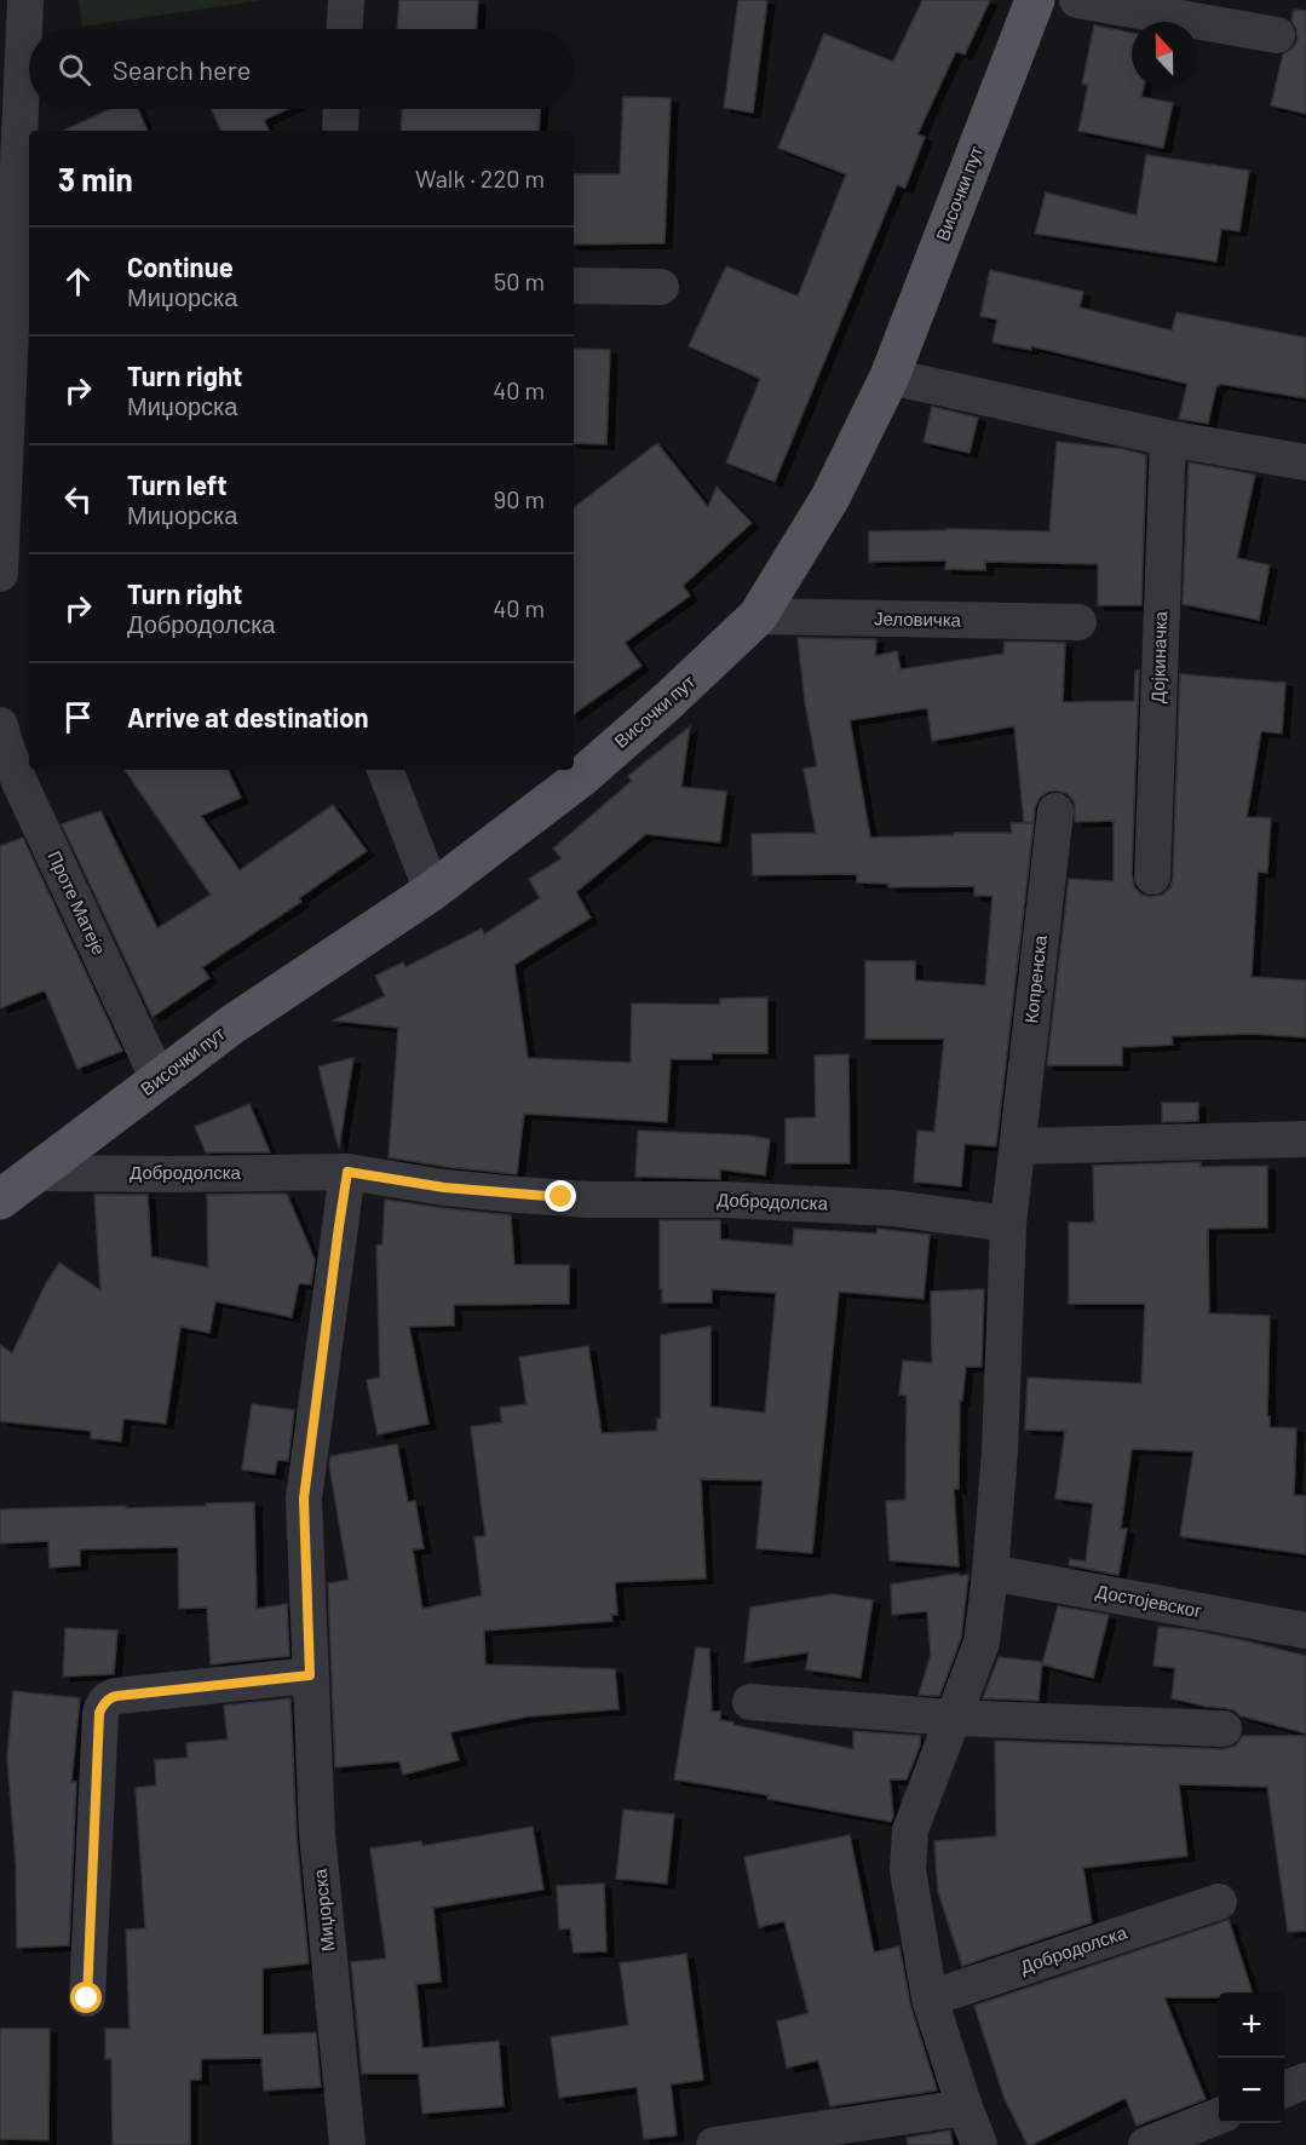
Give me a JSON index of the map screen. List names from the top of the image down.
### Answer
{
  "streets": {
    "main road": ["Височки пут"],
    "street": [
      "Јеловичка",
      "Дојкиначка",
      "Проте Матеје",
      "Копренска",
      "Добродолска",
      "Достојевског",
      "Миџорска"
    ]
  },
  "crossings": [
    ["Височки пут", "Јеловичка"],
    ["Височки пут", "Проте Матеје"],
    ["Височки пут", "Добродолска"],
    ["Копренска", "Добродолска"],
    ["Добродолска", "Миџорска"]
  ],
  "north": "top",
  "page": {
    "search": "Search here",
    "heading": ["3 min", "Walk · 220 m"],
    "list": [
      ["Continue", "Миџорска", "50 m"],
      ["Turn right", "Миџорска", "40 m"],
      ["Turn left", "Миџорска", "90 m"],
      ["Turn right", "Добродолска", "40 m"],
      "Arrive at destination"
    ],
    "map_buttons": ["+", "−"]
  }
}
